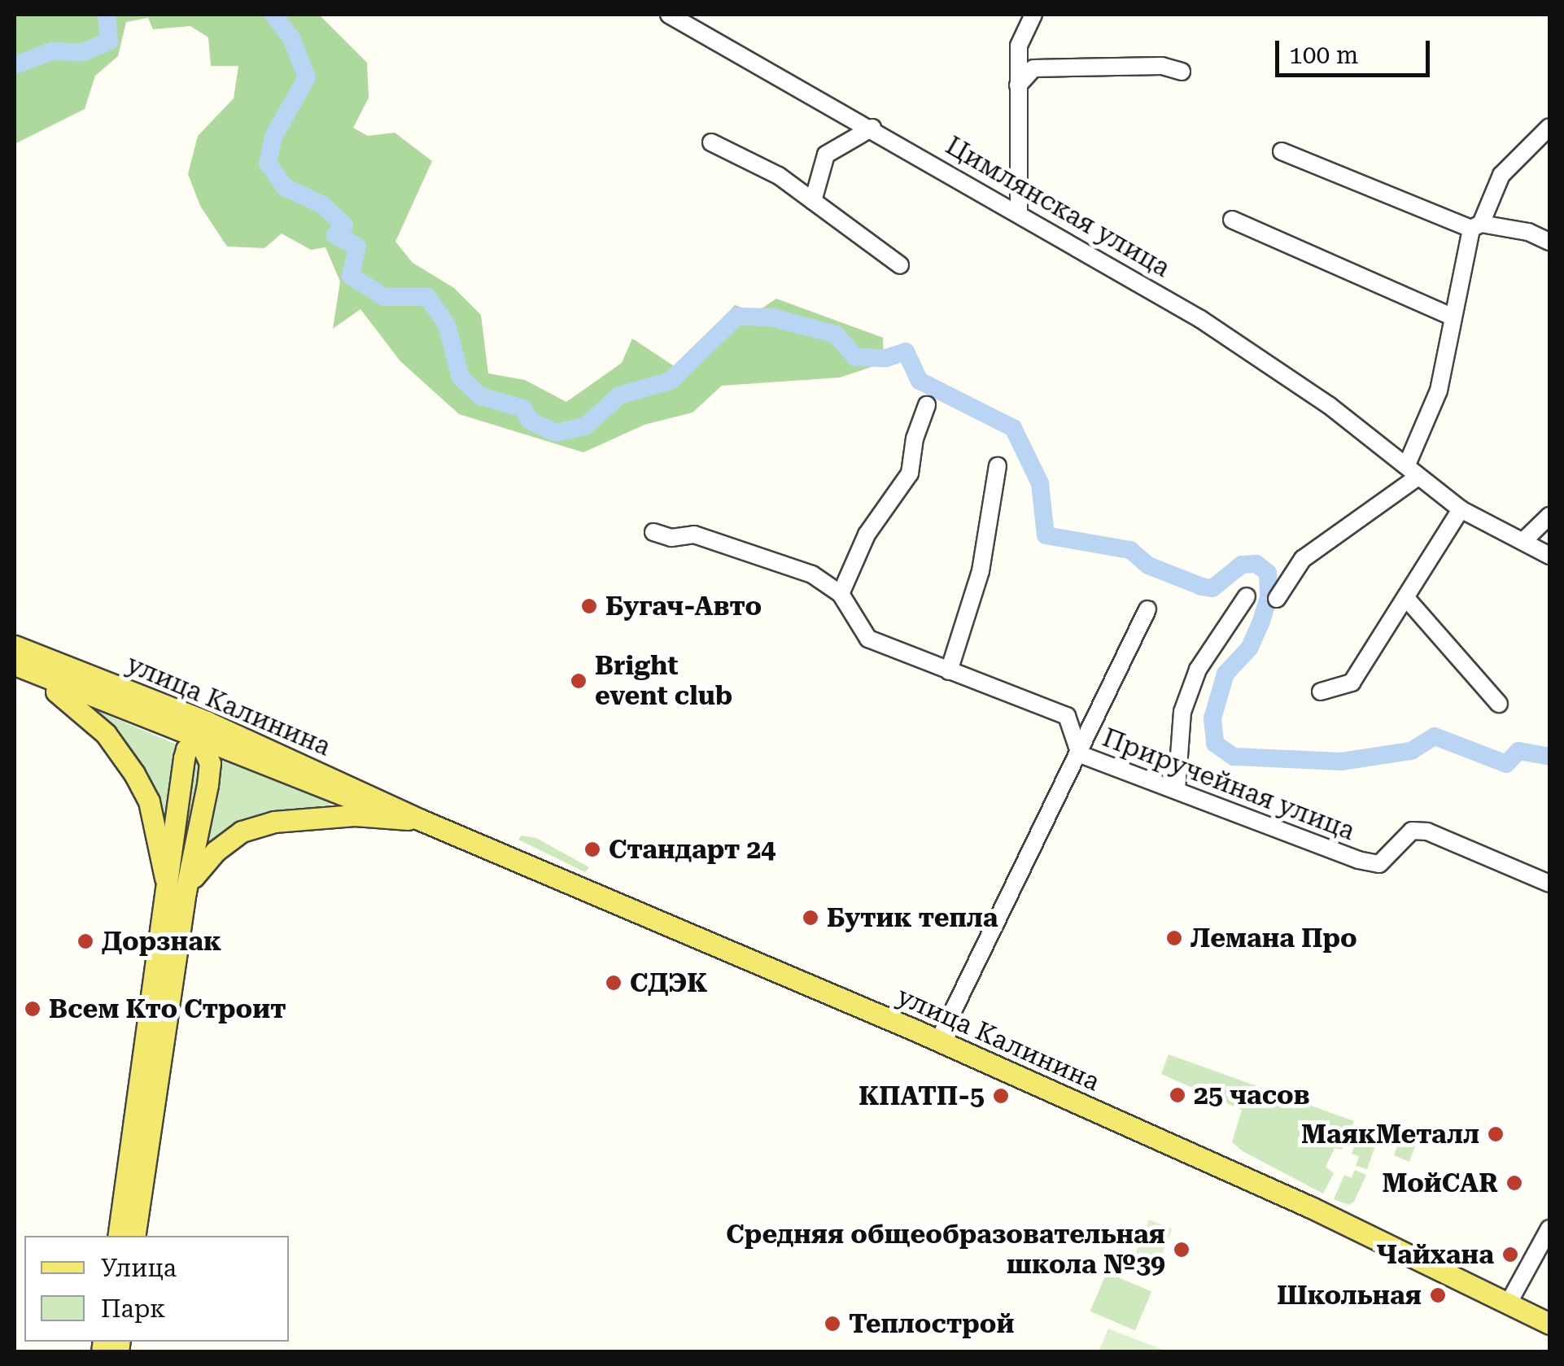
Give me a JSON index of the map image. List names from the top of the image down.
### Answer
{
  "streets": {
    "main road": ["улица Калинина"],
    "street": ["Цимлянская улица", "Приручейная улица"]
  },
  "places": [
    "Бугач-Авто",
    "Bright event club",
    "Стандарт 24",
    "Бутик тепла",
    "Лемана Про",
    "Дорзнак",
    "СДЭК",
    "Всем Кто Строит",
    "25 часов",
    "КПАТП-5",
    "МаякМеталл",
    "МойCAR",
    "Средняя общеобразовательная школа №39",
    "Чайхана",
    "Школьная",
    "Теплострой"
  ],
  "legend": ["Улица", "Парк"],
  "scale_bar": "100 m"
}
